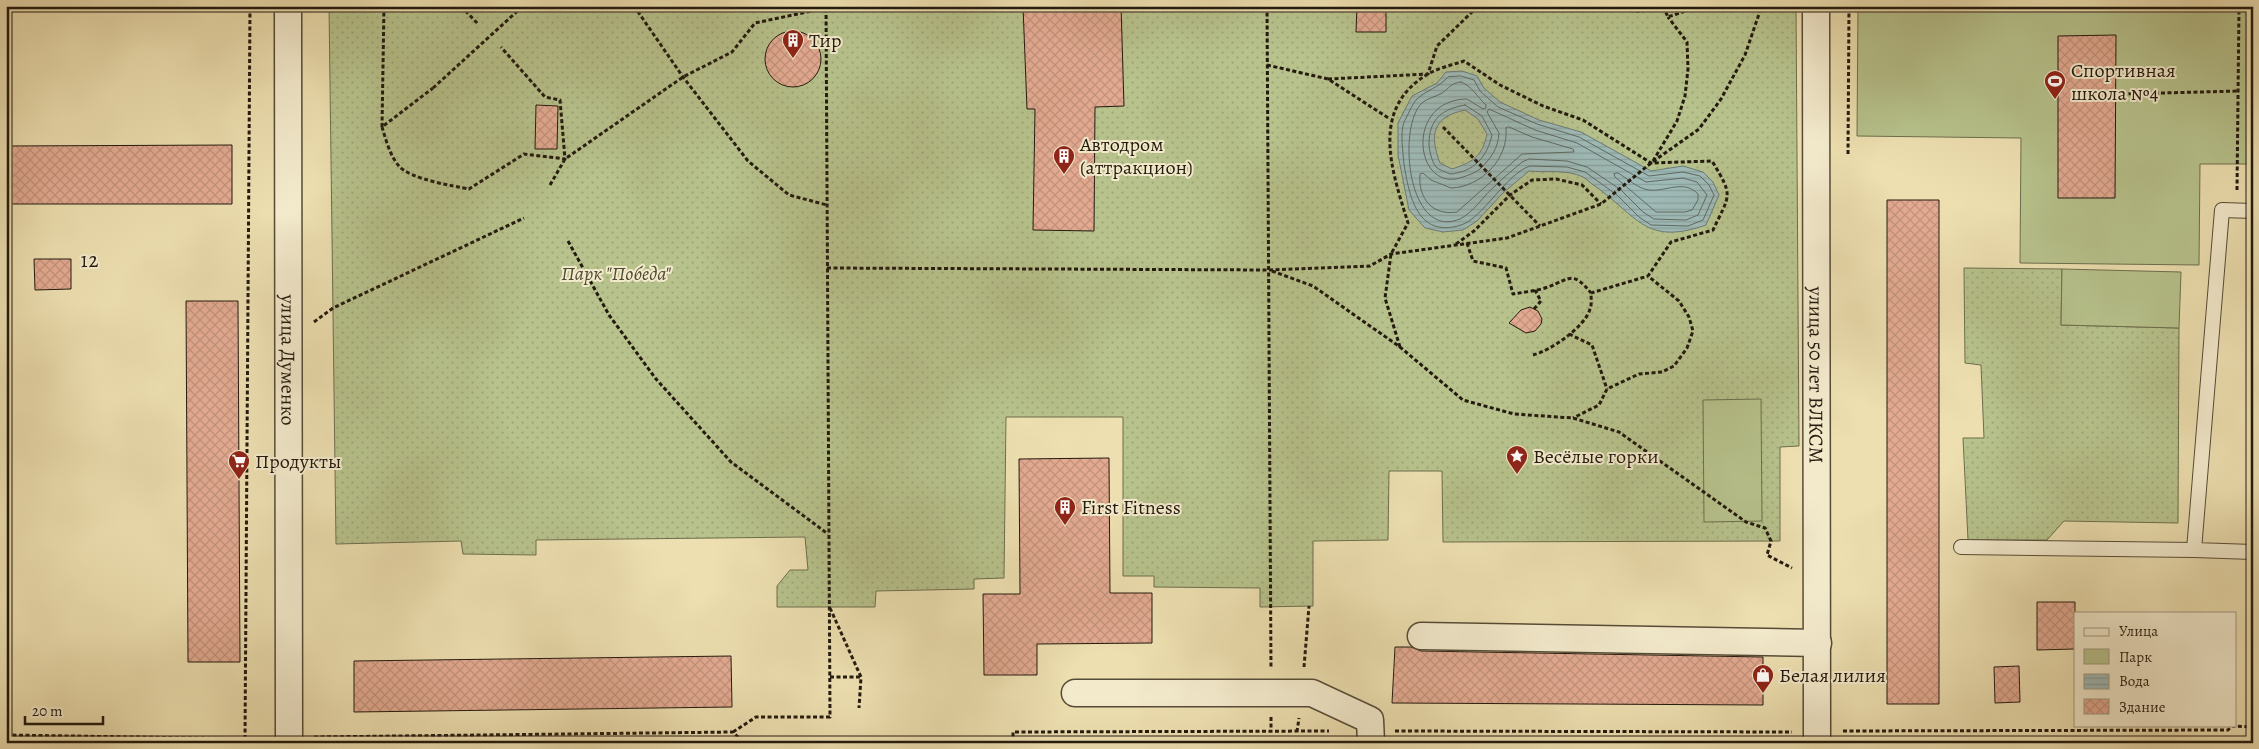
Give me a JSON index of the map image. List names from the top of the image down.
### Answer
{
  "streets": {
    "street": ["улица Думенко", "улица 50 лет ВЛКСМ"]
  },
  "districts": ["12"],
  "parks": ["Парк \"Победа\""],
  "places": {
    "building": ["Тир", "Автодром (аттракцион)", "First Fitness"],
    "sports": ["Спортивная школа №4"],
    "place": ["Весёлые горки"],
    "supermarket": ["Продукты"],
    "shop": ["Белая лилия"]
  },
  "legend": [
    "Улица",
    "Парк",
    "Вода",
    "Здание"
  ],
  "scale_bar": "20 m"
}
